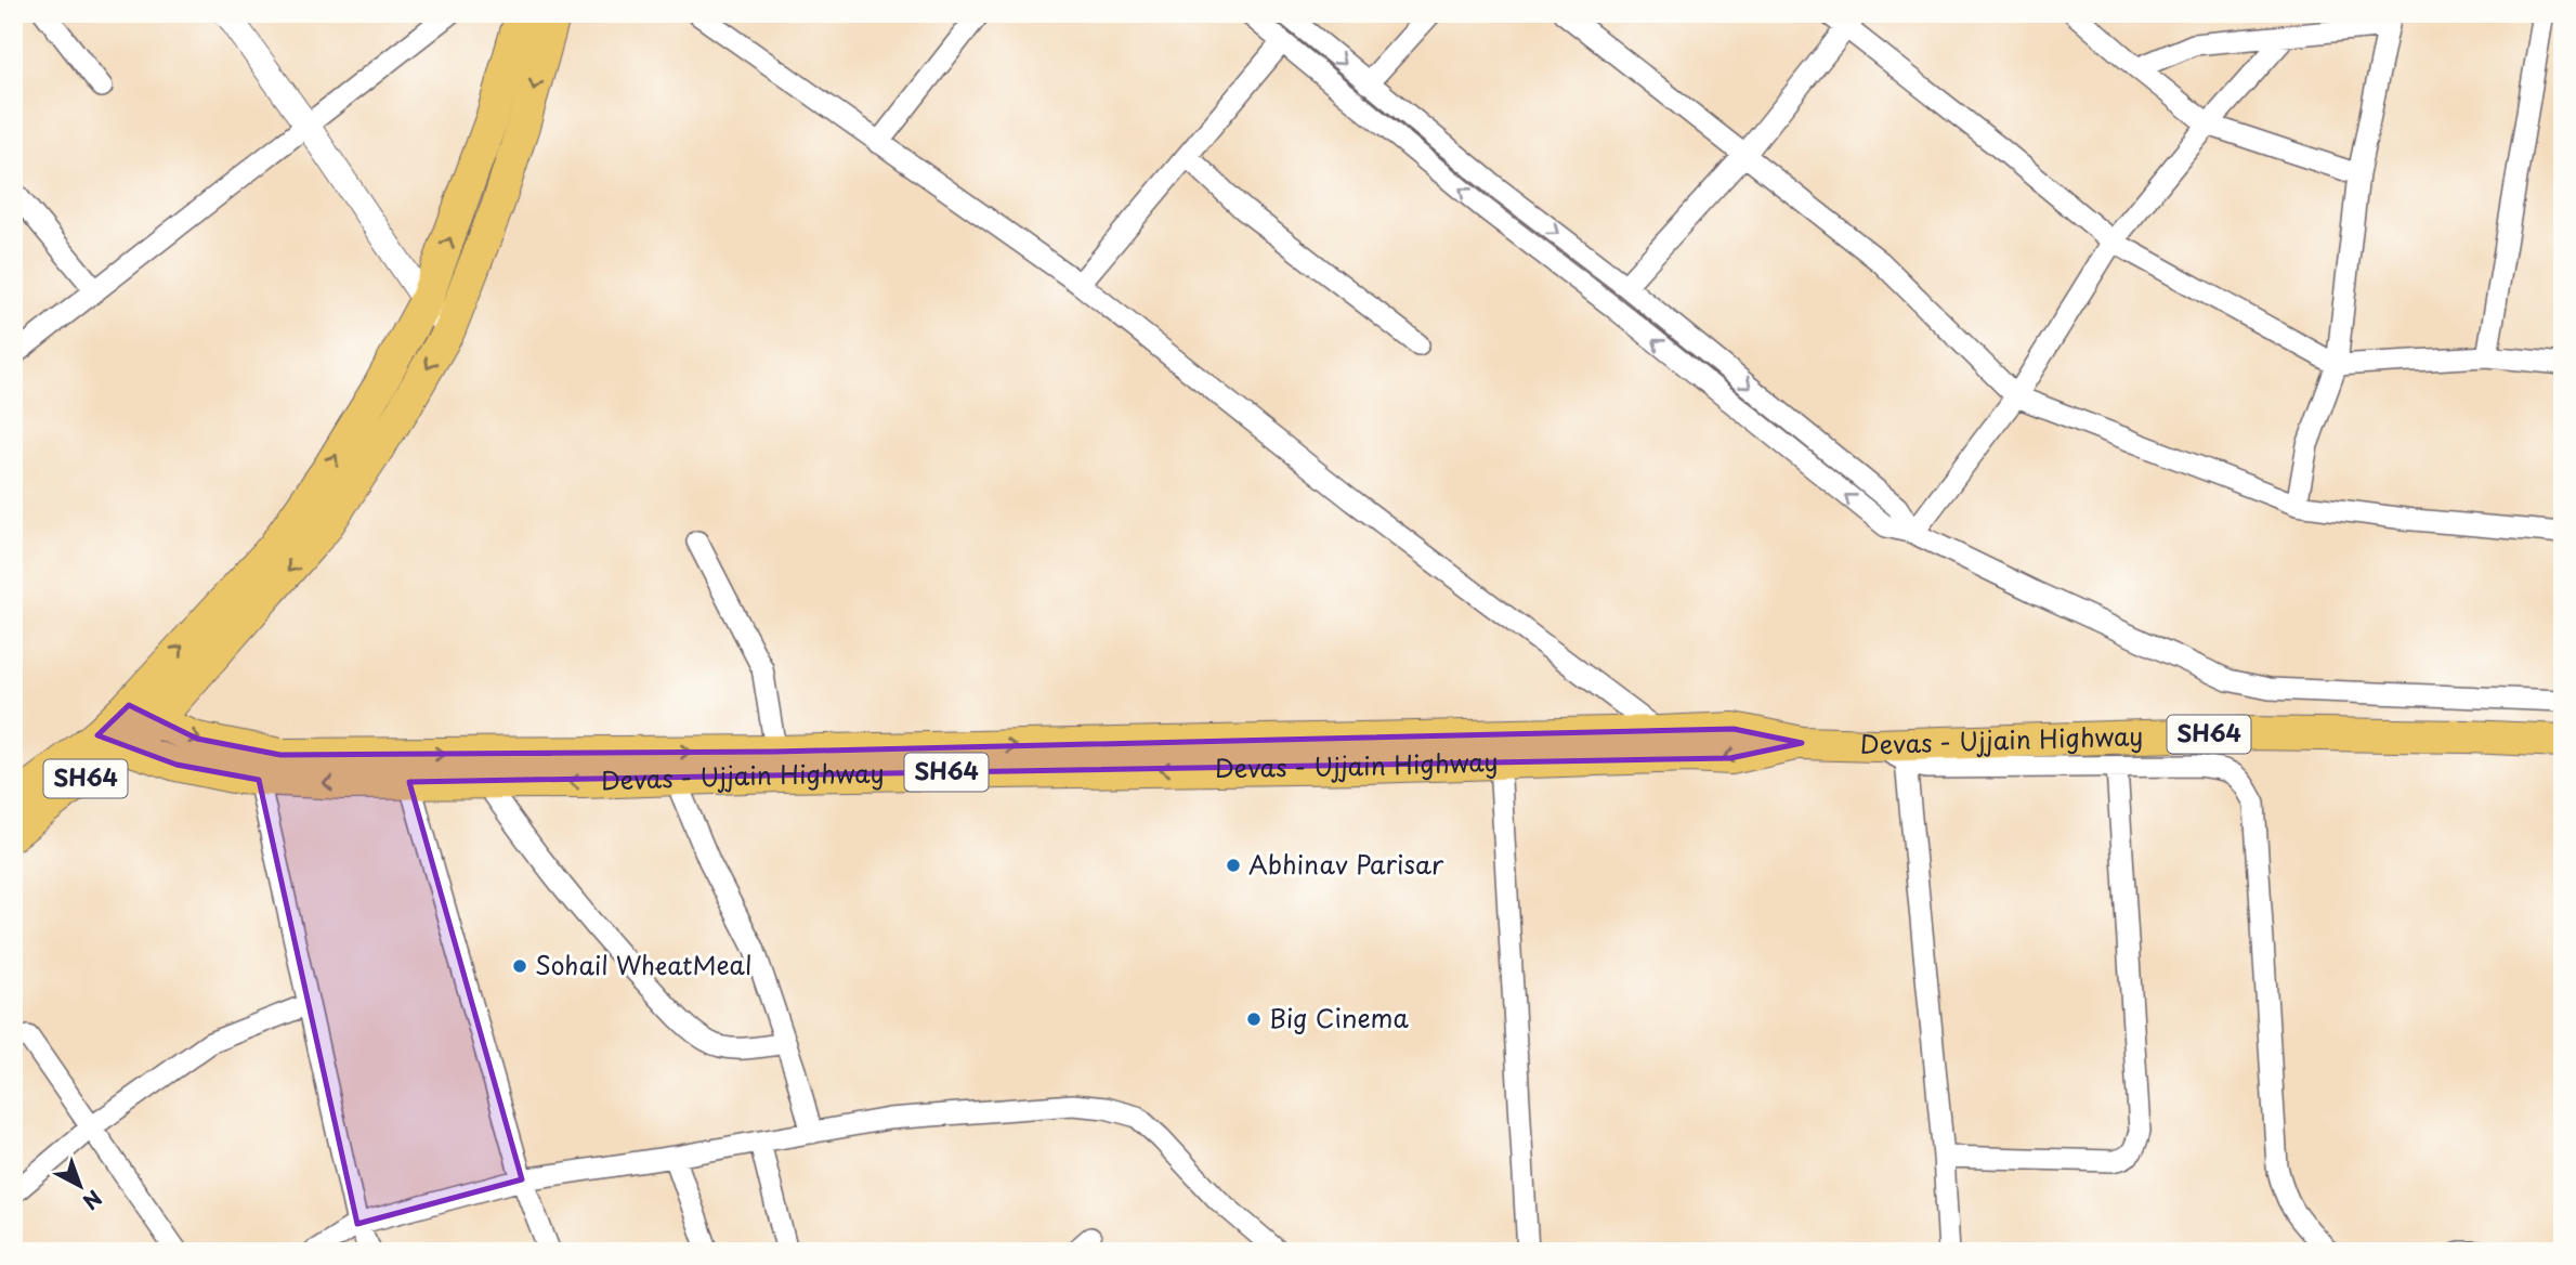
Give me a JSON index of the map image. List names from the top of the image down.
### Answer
{
  "streets": {
    "main road": ["SH64", "Devas - Ujjain Highway"]
  },
  "crossings": [
    ["SH64", "Devas - Ujjain Highway"]
  ],
  "places": ["Abhinav Parisar", "Sohail WheatMeal", "Big Cinema"],
  "north": "bottom right"
}
